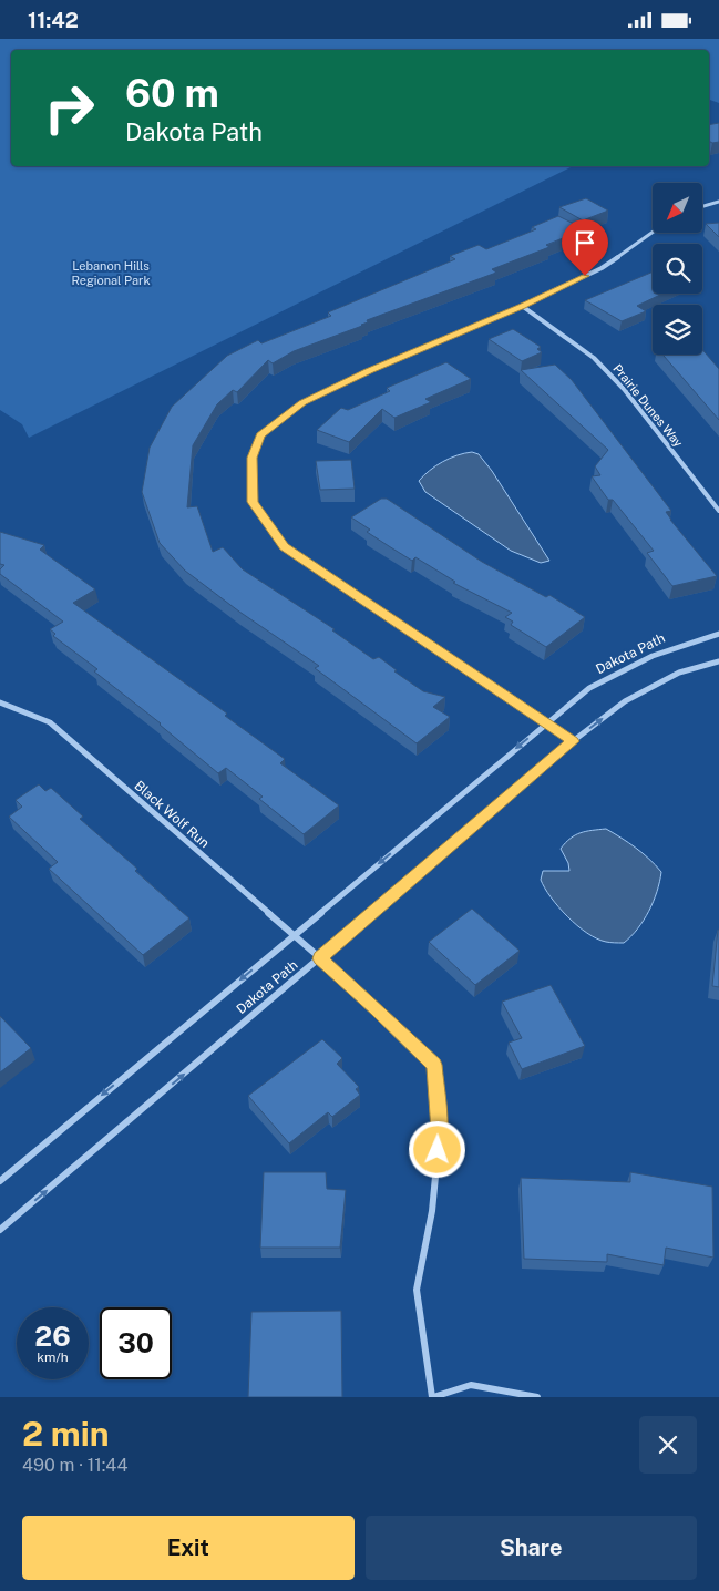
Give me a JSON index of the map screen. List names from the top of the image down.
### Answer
{
  "streets": {
    "street": ["Prairie Dunes Way", "Dakota Path", "Black Wolf Run"]
  },
  "crossings": [
    ["Dakota Path", "Black Wolf Run"]
  ],
  "parks": ["Lebanon Hills Regional Park"],
  "north": "bottom left",
  "page": {
    "status": "11:42",
    "turn": ["60 m", "Dakota Path"],
    "speed": "26 km/h",
    "limit": "30",
    "heading": ["2 min", "490 m · 11:44"],
    "buttons": ["Exit", "Share"]
  }
}
